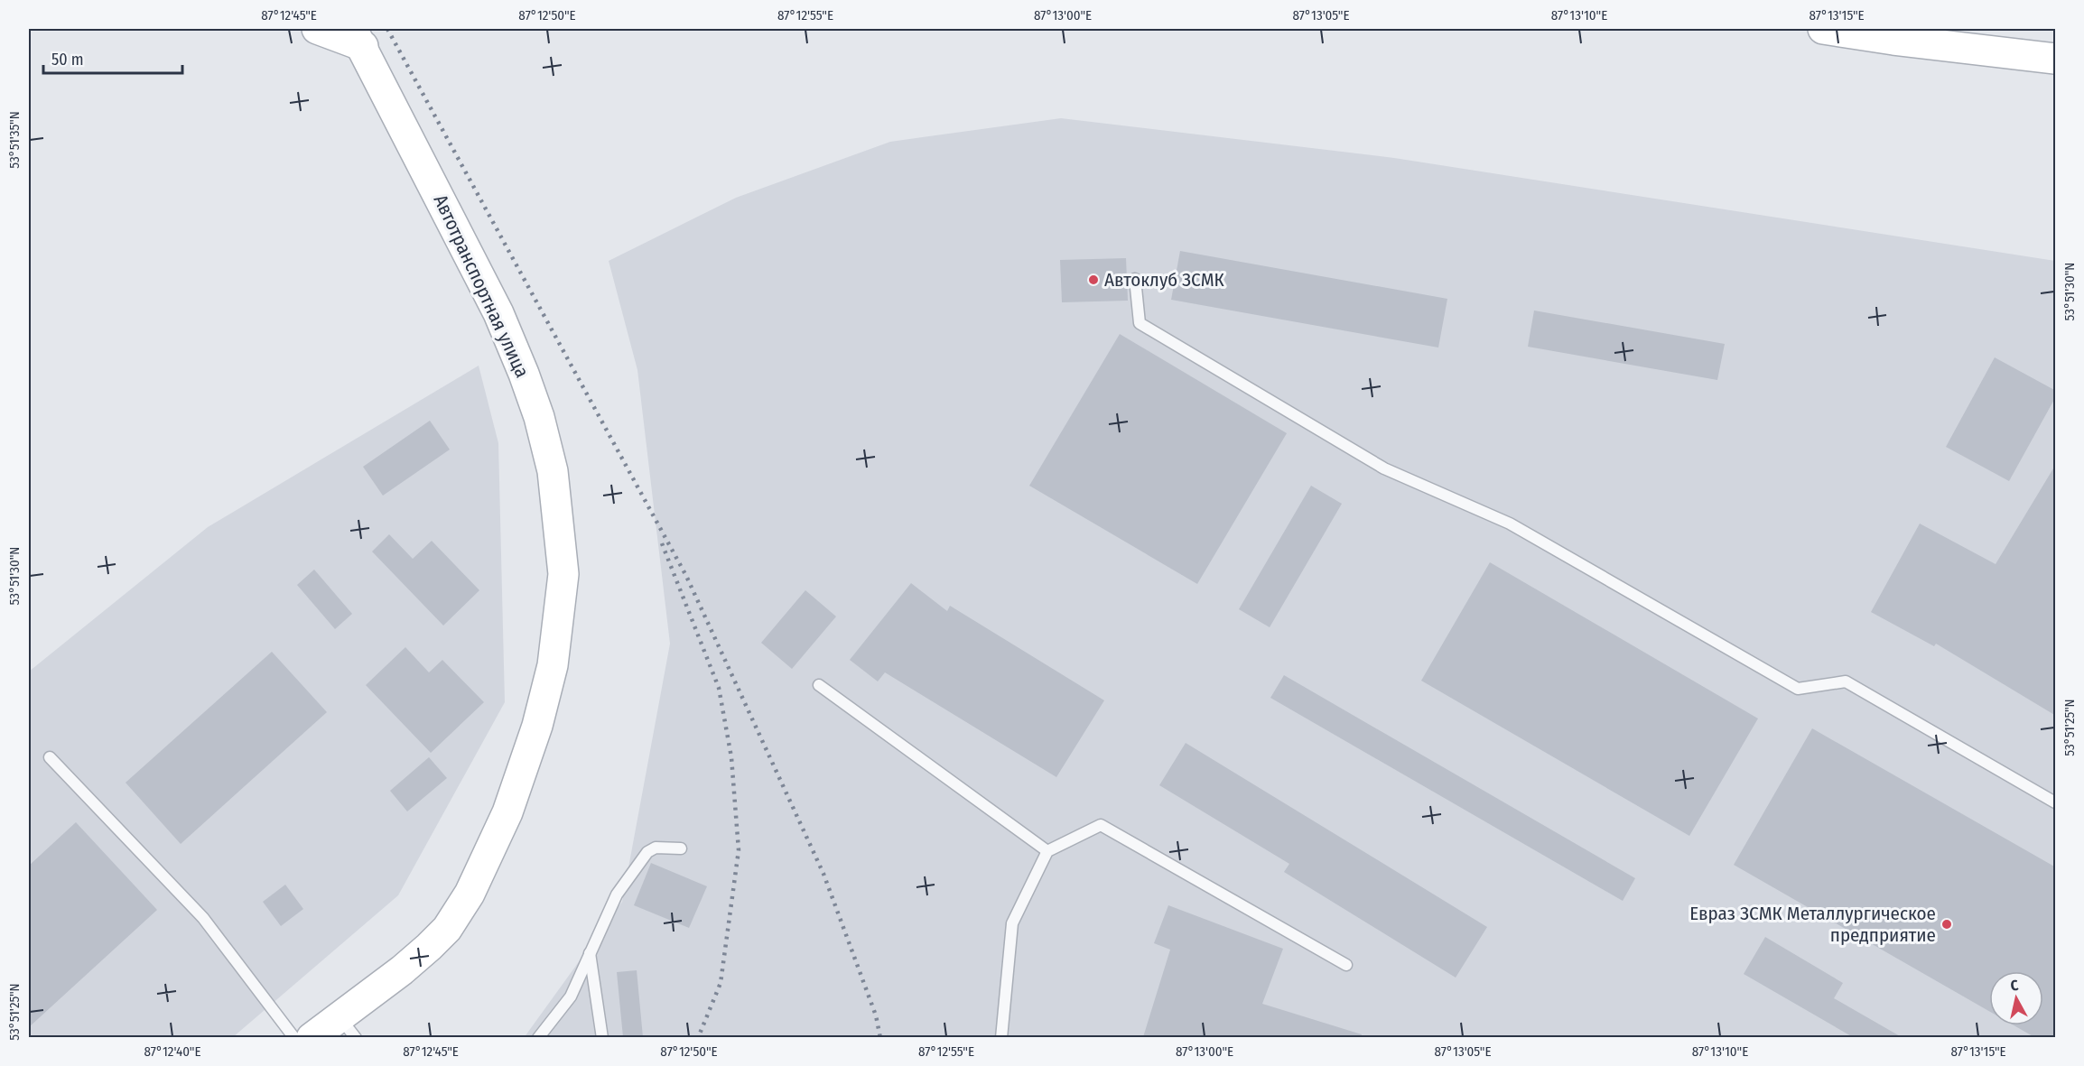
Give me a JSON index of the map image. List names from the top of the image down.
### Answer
{
  "streets": {
    "main road": ["Автотранспортная улица"]
  },
  "places": ["Автоклуб ЗСМК", "Евраз ЗСМК Металлургическое предприятие"],
  "scale_bar": "50 m",
  "north": "top",
  "coordinates": [
    "87°12'45\"E",
    "87°12'50\"E",
    "87°12'55\"E",
    "87°13'00\"E",
    "87°13'05\"E",
    "87°13'10\"E",
    "87°13'15\"E",
    "53°51'35\"N",
    "53°51'30\"N",
    "53°51'25\"N",
    "87°12'40\"E"
  ]
}
